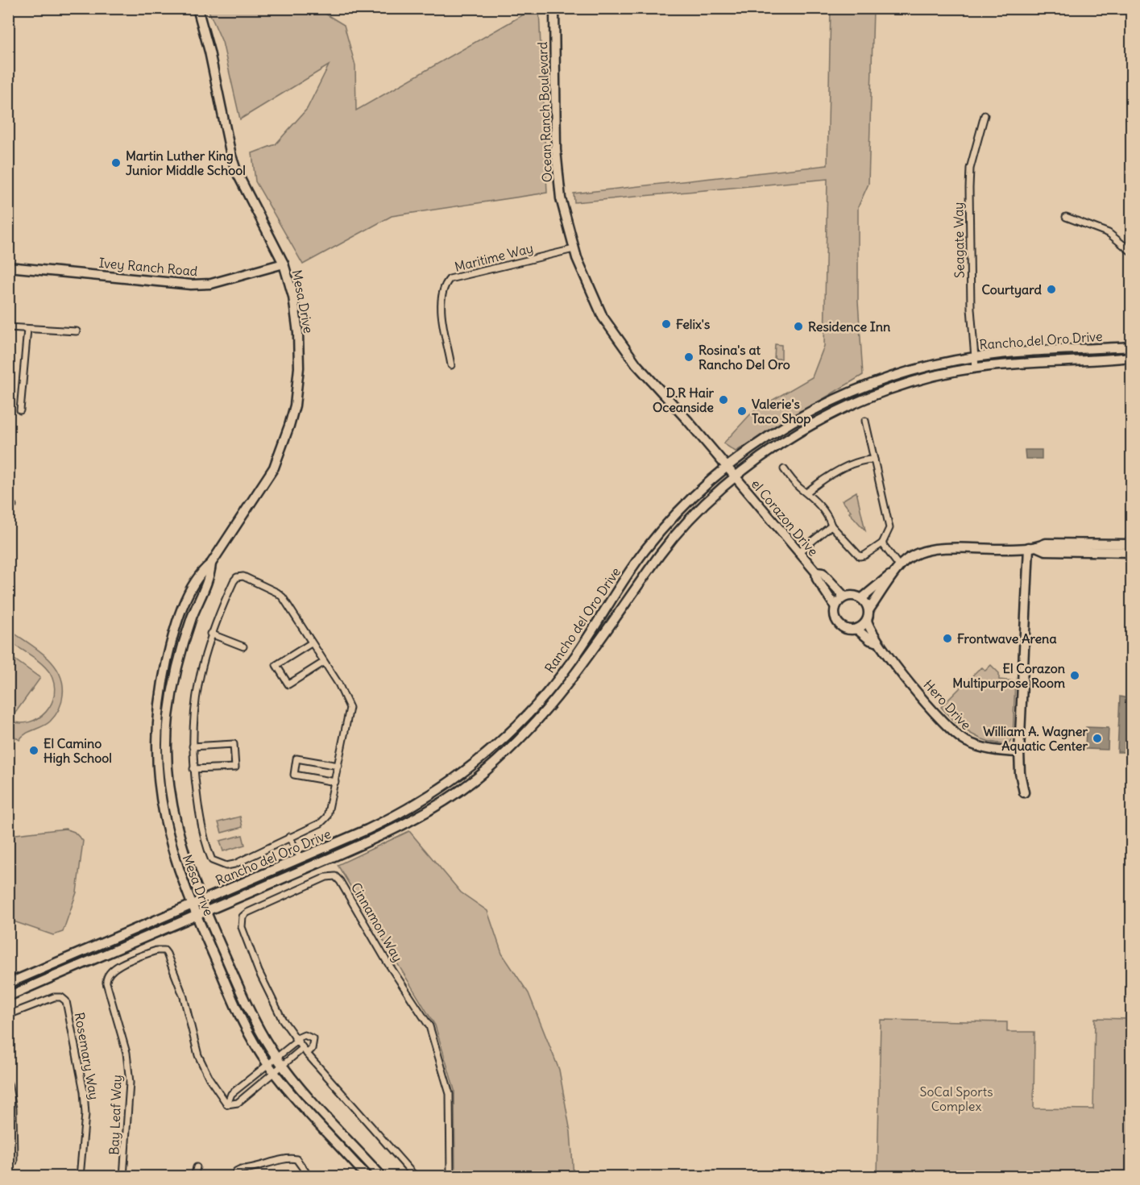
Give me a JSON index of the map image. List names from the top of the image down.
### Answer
{
  "streets": {
    "main road": [
      "Ocean Ranch Boulevard",
      "Ivey Ranch Road",
      "Mesa Drive",
      "Rancho del Oro Drive",
      "el Corazon Drive",
      "Hero Drive"
    ],
    "street": [
      "Seagate Way",
      "Maritime Way",
      "Cinnamon Way",
      "Rosemary Way",
      "Bay Leaf Way"
    ]
  },
  "crossings": [
    ["Ocean Ranch Boulevard", "Maritime Way"],
    ["Ocean Ranch Boulevard", "Rancho del Oro Drive"],
    ["Ocean Ranch Boulevard", "el Corazon Drive"],
    ["Seagate Way", "Rancho del Oro Drive"],
    ["Ivey Ranch Road", "Mesa Drive"],
    ["Mesa Drive", "Rancho del Oro Drive"],
    ["Rancho del Oro Drive", "el Corazon Drive"],
    ["el Corazon Drive", "Hero Drive"]
  ],
  "parks": ["SoCal Sports Complex"],
  "places": [
    "Martin Luther King Junior Middle School",
    "Courtyard",
    "Felix's",
    "Residence Inn",
    "Rosina's at Rancho Del Oro",
    "D.R Hair Oceanside",
    "Valerie's Taco Shop",
    "Frontwave Arena",
    "El Corazon Multipurpose Room",
    "William A. Wagner Aquatic Center",
    "El Camino High School"
  ]
}
